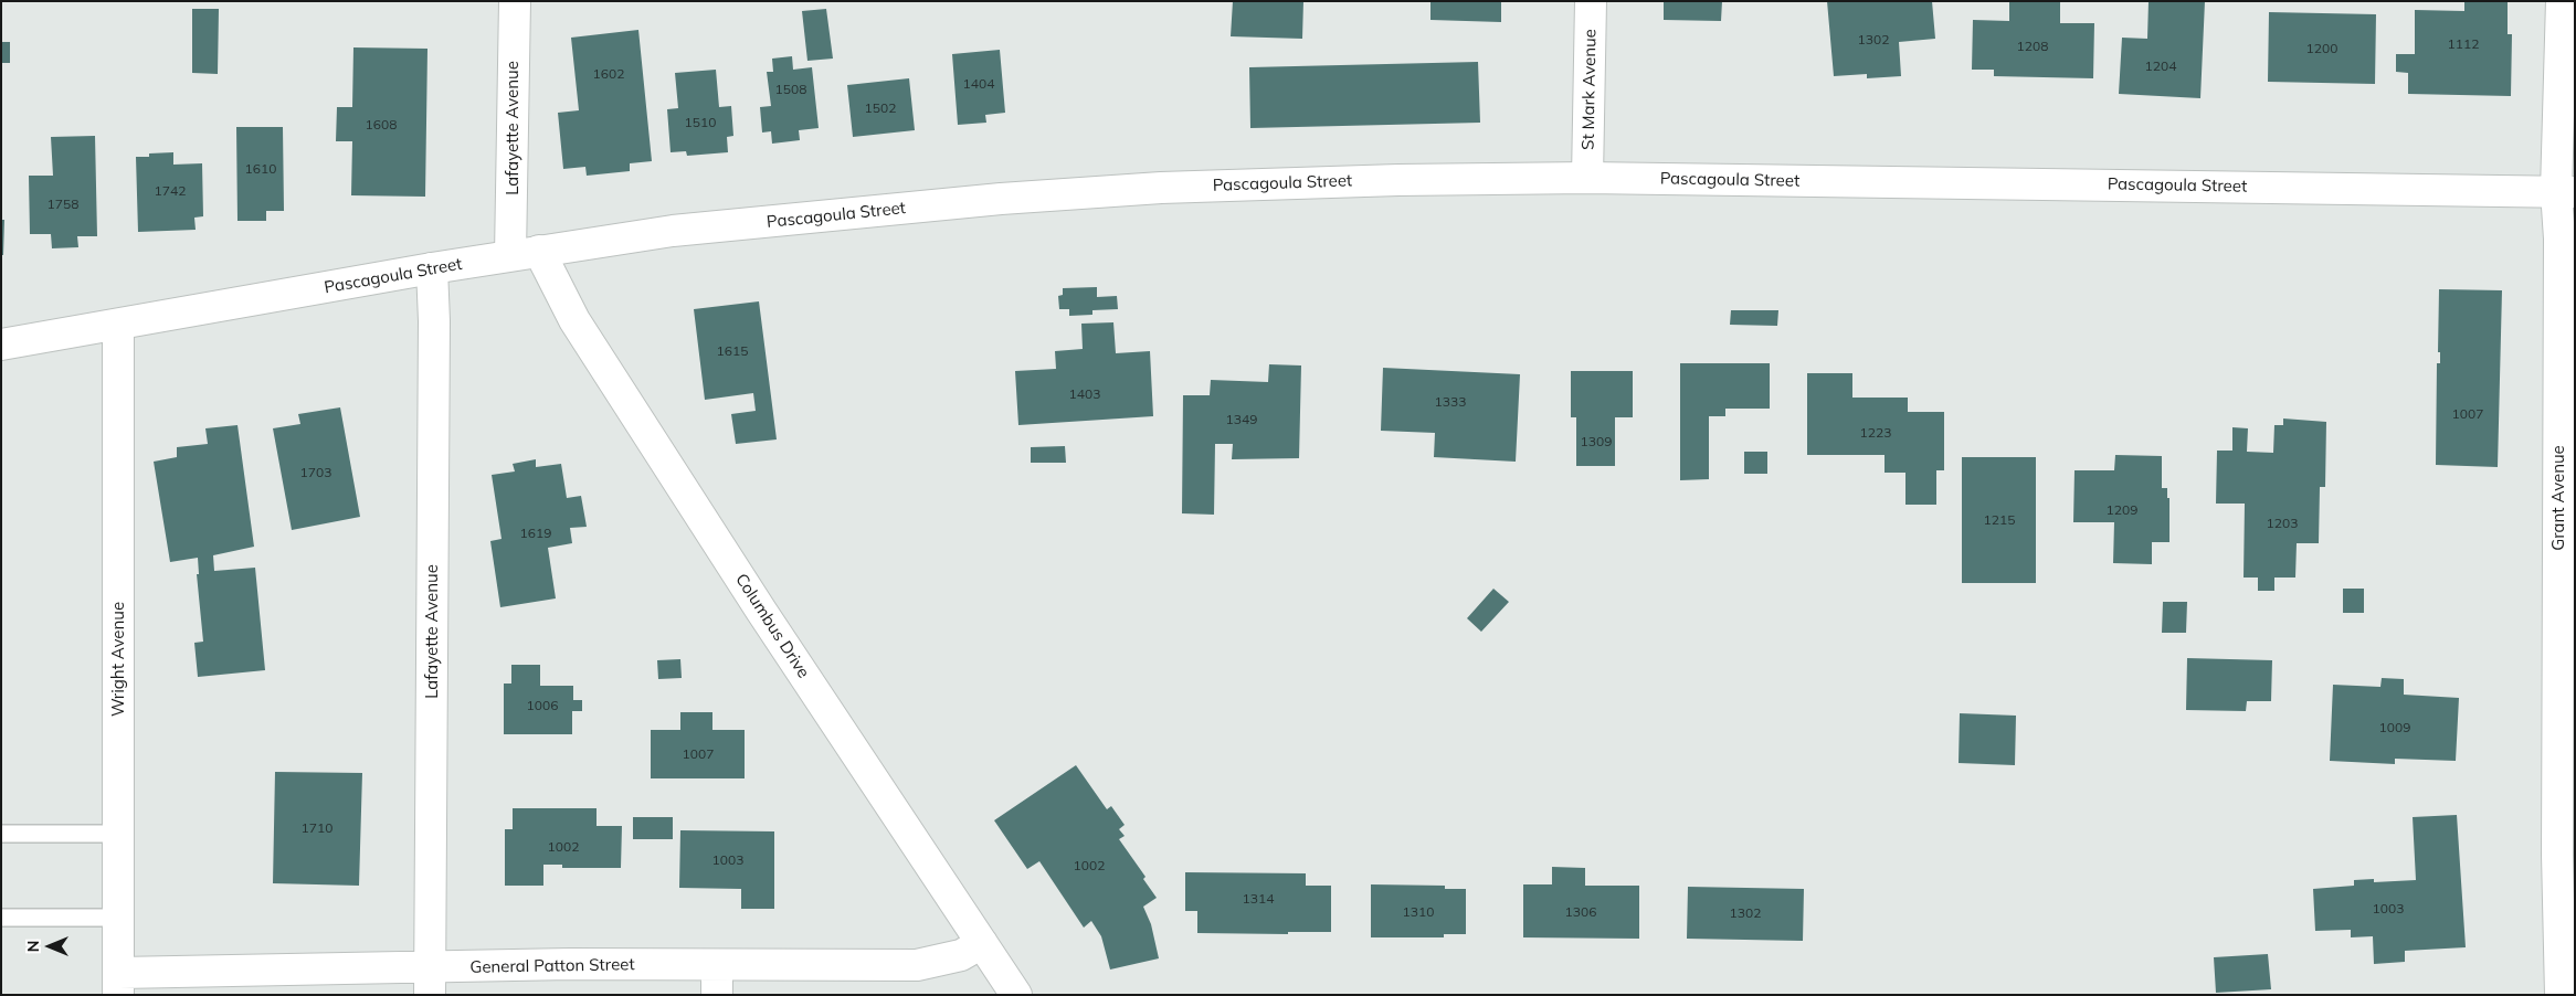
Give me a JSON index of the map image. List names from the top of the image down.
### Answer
{
  "streets": {
    "street": [
      "St Mark Avenue",
      "Lafayette Avenue",
      "Pascagoula Street",
      "Grant Avenue",
      "Columbus Drive",
      "Wright Avenue",
      "General Patton Street"
    ]
  },
  "crossings": [
    ["St Mark Avenue", "Pascagoula Street"],
    ["Lafayette Avenue", "Pascagoula Street"],
    ["Lafayette Avenue", "Columbus Drive"],
    ["Lafayette Avenue", "General Patton Street"],
    ["Pascagoula Street", "Grant Avenue"],
    ["Pascagoula Street", "Columbus Drive"],
    ["Pascagoula Street", "Wright Avenue"],
    ["Columbus Drive", "General Patton Street"],
    ["Wright Avenue", "General Patton Street"]
  ],
  "house_numbers": [
    "1302",
    "1112",
    "1208",
    "1200",
    "1204",
    "1602",
    "1404",
    "1508",
    "1502",
    "1510",
    "1608",
    "1610",
    "1742",
    "1758",
    "1615",
    "1403",
    "1333",
    "1007",
    "1349",
    "1223",
    "1309",
    "1703",
    "1209",
    "1215",
    "1203",
    "1619",
    "1006",
    "1009",
    "1007",
    "1710",
    "1002",
    "1003",
    "1002",
    "1314",
    "1003",
    "1310",
    "1306",
    "1302"
  ],
  "north": "left"
}
